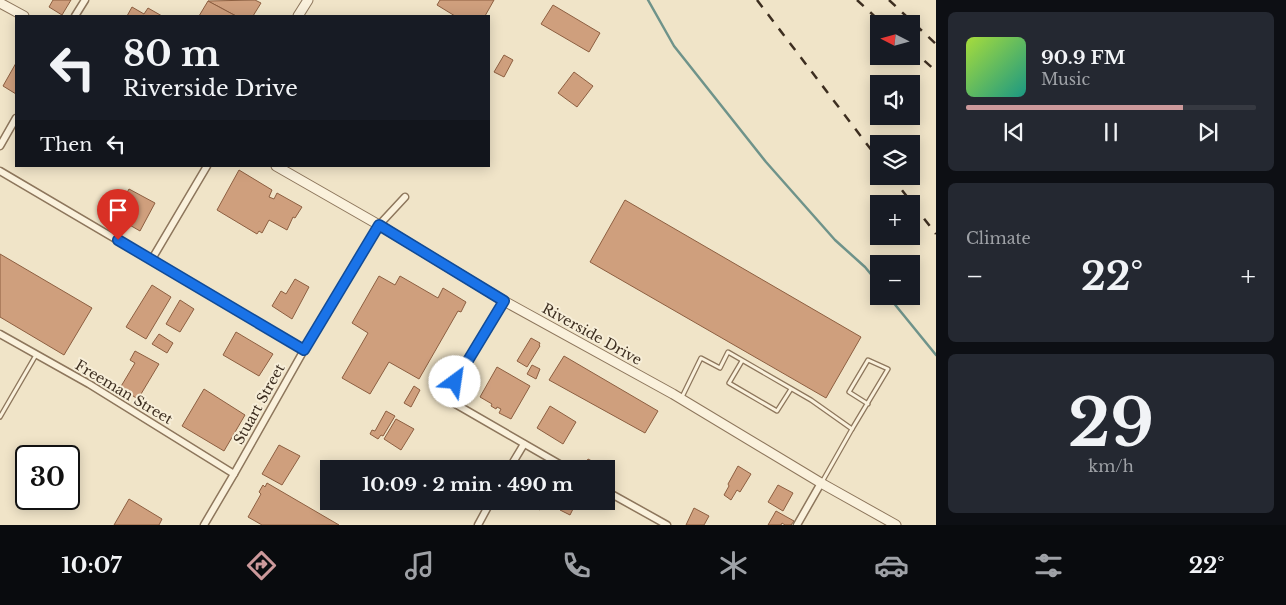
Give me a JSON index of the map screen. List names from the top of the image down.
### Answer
{
  "streets": {
    "street": ["Riverside Drive", "Freeman Street", "Stuart Street"]
  },
  "crossings": [
    ["Riverside Drive", "Stuart Street"],
    ["Freeman Street", "Stuart Street"]
  ],
  "north": "left",
  "page": {
    "map_buttons": ["+", "−"],
    "turn": ["80 m", "Riverside Drive"],
    "song": ["90.9 FM", "Music"],
    "then": "Then",
    "tile": [
      "Climate",
      ["29", "km/h"]
    ],
    "heat": ["−", "22°", "+"],
    "limit": "30",
    "trip": "10:09 · 2 min · 490 m",
    "tabs": ["10:07", "22°"]
  }
}
